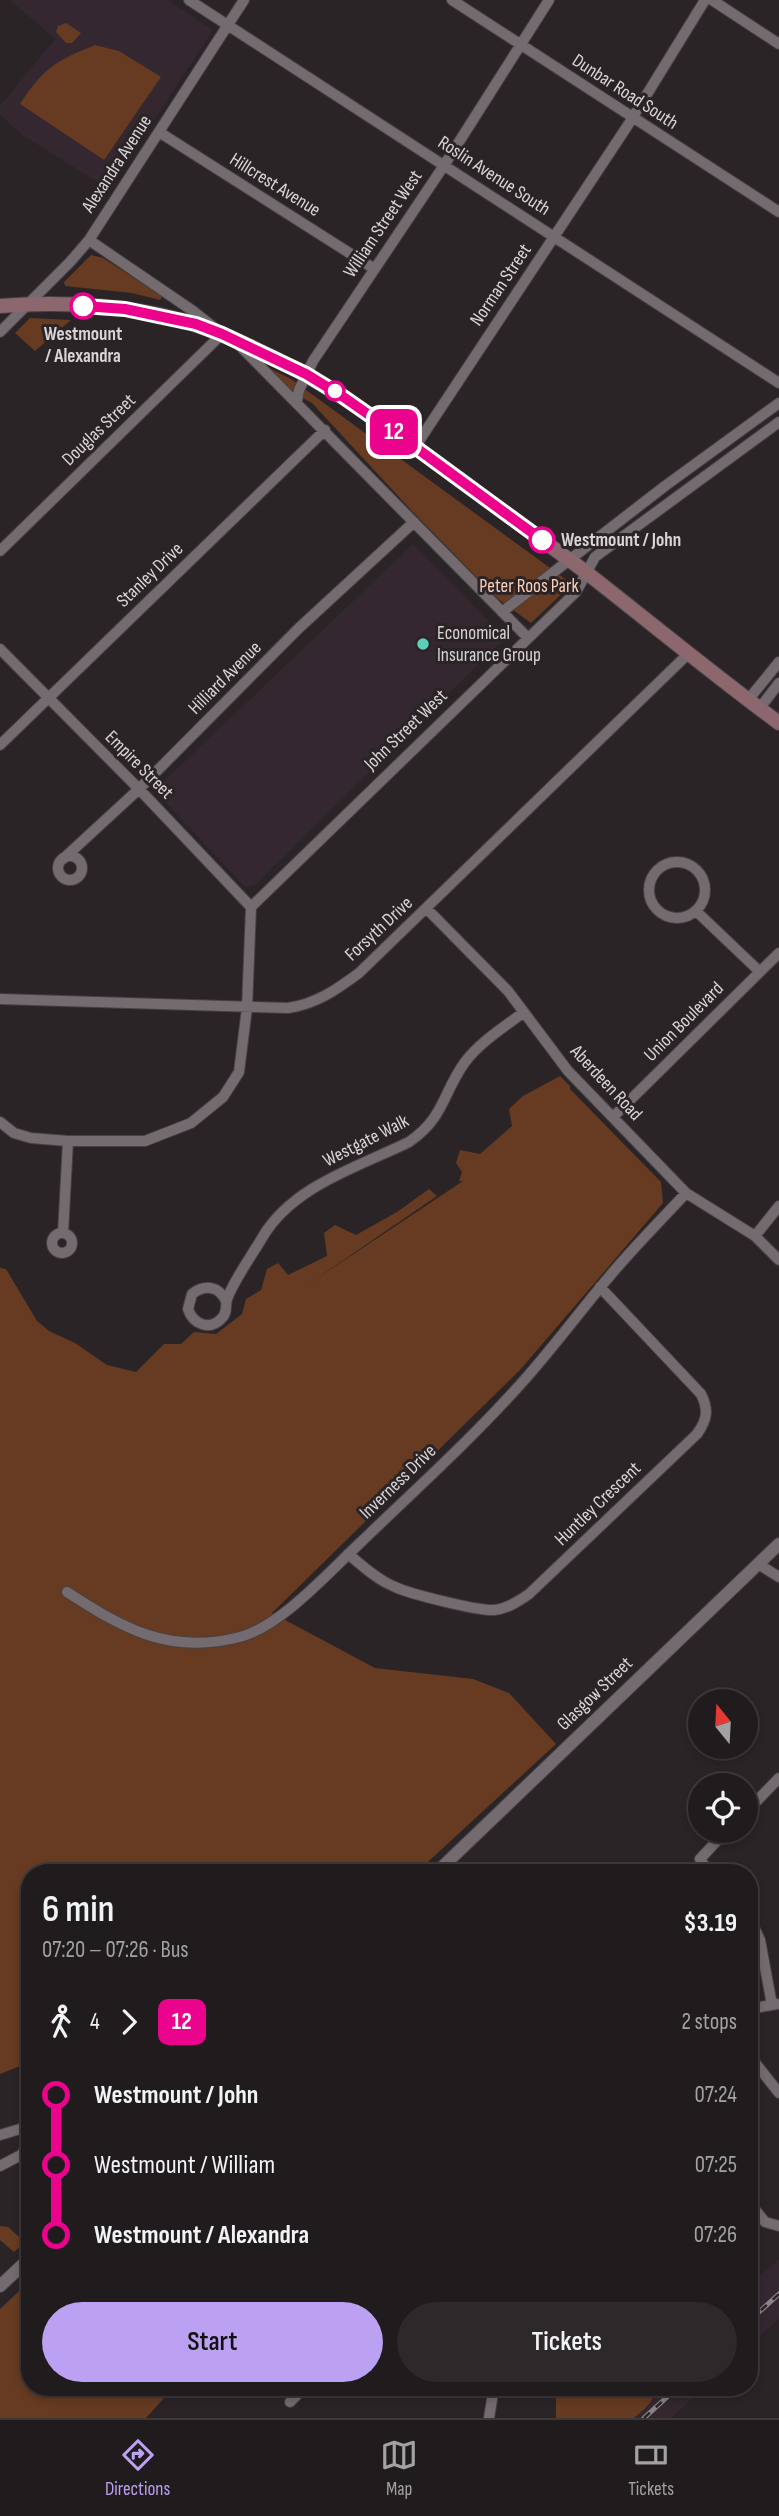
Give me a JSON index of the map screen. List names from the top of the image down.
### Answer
{
  "streets": {
    "street": [
      "Dunbar Road South",
      "Alexandra Avenue",
      "Roslin Avenue South",
      "Hillcrest Avenue",
      "William Street West",
      "Norman Street",
      "Douglas Street",
      "Stanley Drive",
      "Hilliard Avenue",
      "John Street West",
      "Empire Street",
      "Forsyth Drive",
      "Union Boulevard",
      "Aberdeen Road",
      "Westgate Walk",
      "Inverness Drive",
      "Huntley Crescent",
      "Glasgow Street"
    ]
  },
  "crossings": [
    ["Dunbar Road South", "William Street West"],
    ["Dunbar Road South", "Norman Street"],
    ["Alexandra Avenue", "Roslin Avenue South"],
    ["Alexandra Avenue", "Hillcrest Avenue"],
    ["Roslin Avenue South", "William Street West"],
    ["Roslin Avenue South", "Norman Street"],
    ["Hillcrest Avenue", "William Street West"],
    ["Stanley Drive", "Empire Street"],
    ["Hilliard Avenue", "Empire Street"],
    ["John Street West", "Empire Street"],
    ["Forsyth Drive", "Aberdeen Road"],
    ["Union Boulevard", "Aberdeen Road"],
    ["Aberdeen Road", "Westgate Walk"],
    ["Aberdeen Road", "Inverness Drive"],
    ["Inverness Drive", "Huntley Crescent"]
  ],
  "parks": ["Peter Roos Park"],
  "places": ["Westmount / Alexandra", "Westmount / John", "Economical Insurance Group"],
  "lines": ["bus line 12"],
  "north": "top",
  "page": {
    "on_map": "12",
    "heading": ["6 min", "07:20 – 07:26 · Bus", "$3.19"],
    "legs": ["4", "12", "2 stops"],
    "list": [
      {
        "name": "Westmount / John",
        "value": "07:24"
      },
      {
        "name": "Westmount / William",
        "value": "07:25"
      },
      {
        "name": "Westmount / Alexandra",
        "value": "07:26"
      }
    ],
    "buttons": ["Start", "Tickets"],
    "tabs": ["Directions", "Map", "Tickets"]
  }
}
